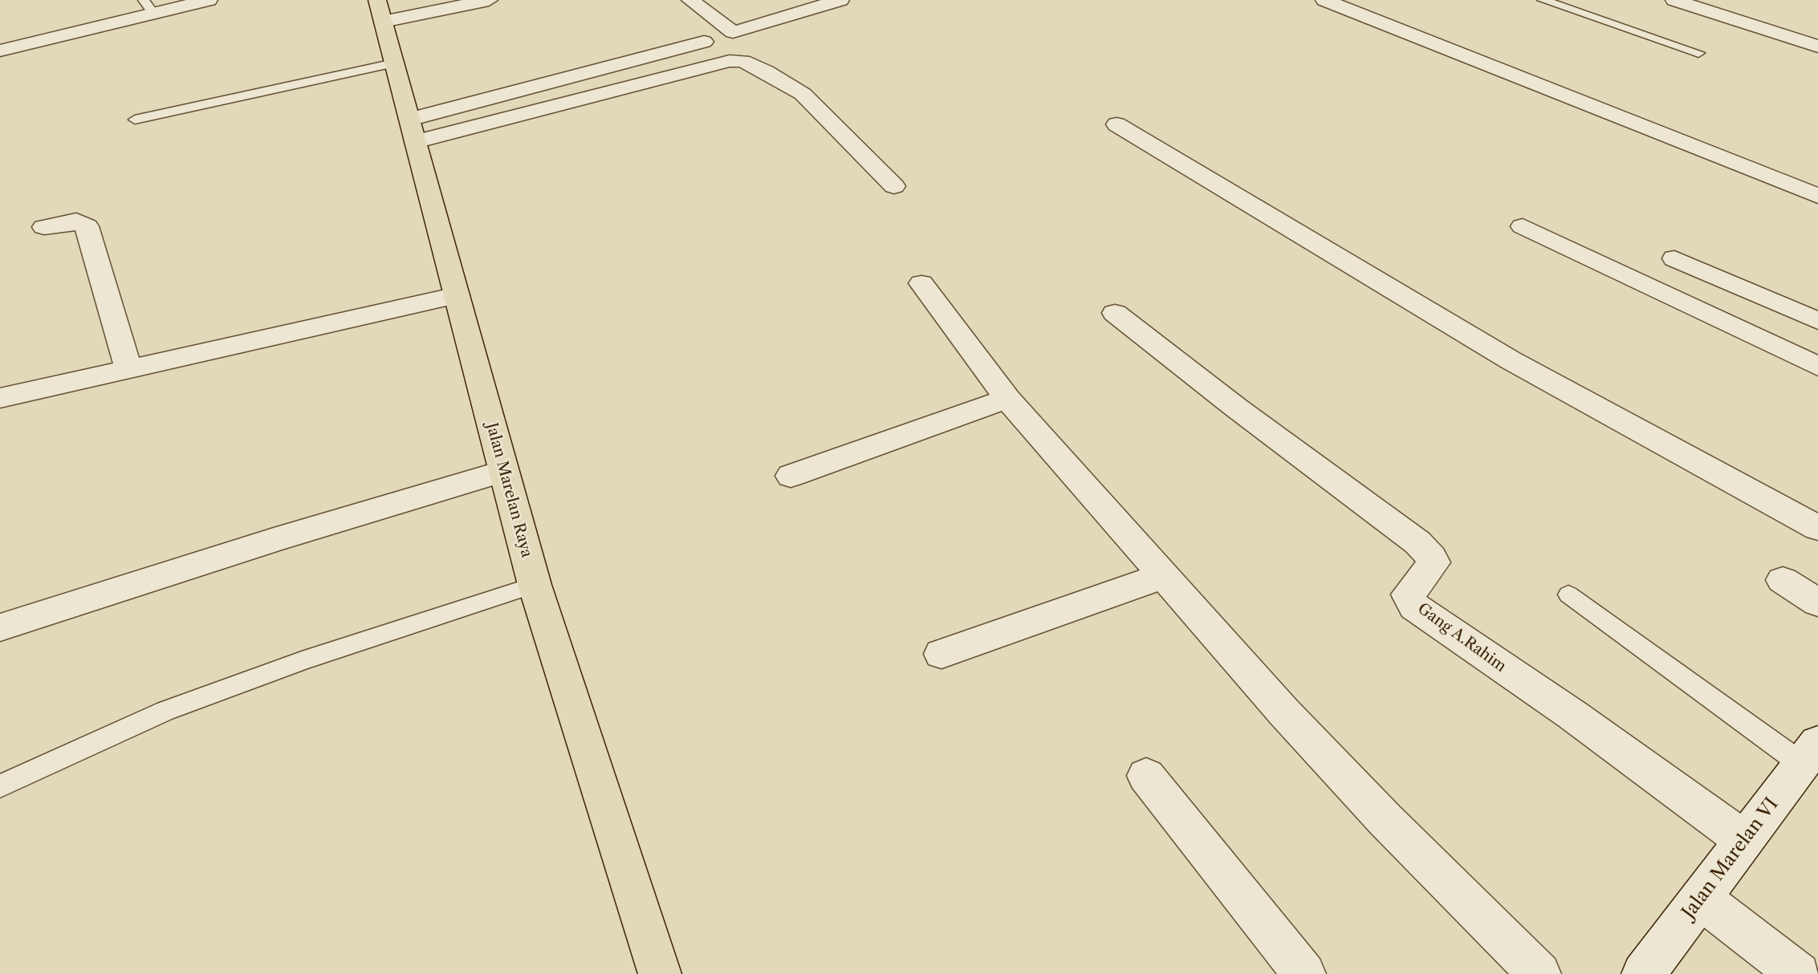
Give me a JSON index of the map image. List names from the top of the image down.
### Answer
{
  "streets": {
    "main road": ["Jalan Marelan Raya"],
    "street": ["Gang A.Rahim", "Jalan Marelan VI"]
  },
  "crossings": [
    ["Gang A.Rahim", "Jalan Marelan VI"]
  ]
}
